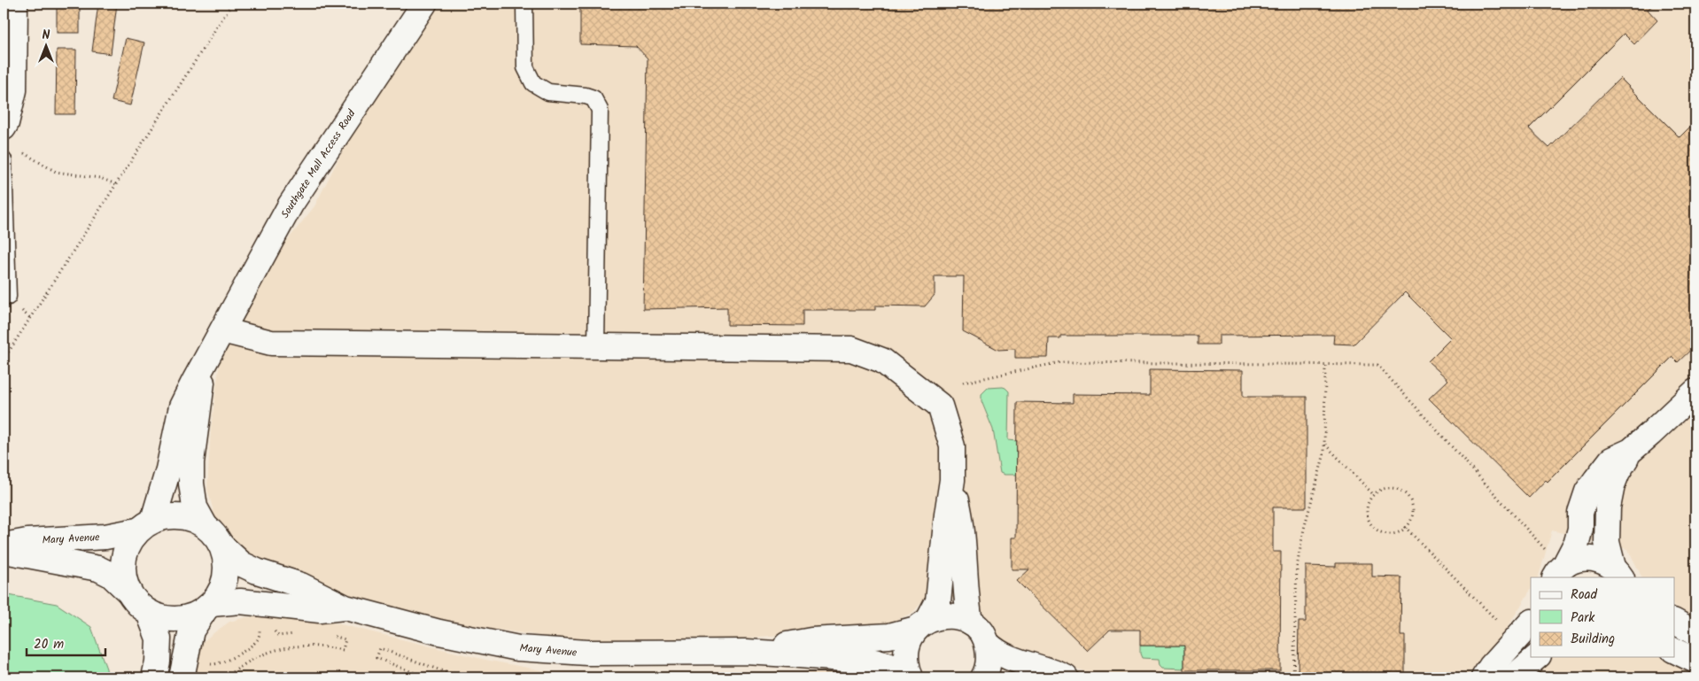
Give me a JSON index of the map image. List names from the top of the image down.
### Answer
{
  "streets": {
    "street": ["Southgate Mall Access Road", "Mary Avenue"]
  },
  "crossings": [
    ["Southgate Mall Access Road", "Mary Avenue"]
  ],
  "legend": ["Road", "Park", "Building"],
  "scale_bar": "20 m",
  "north": "top"
}
